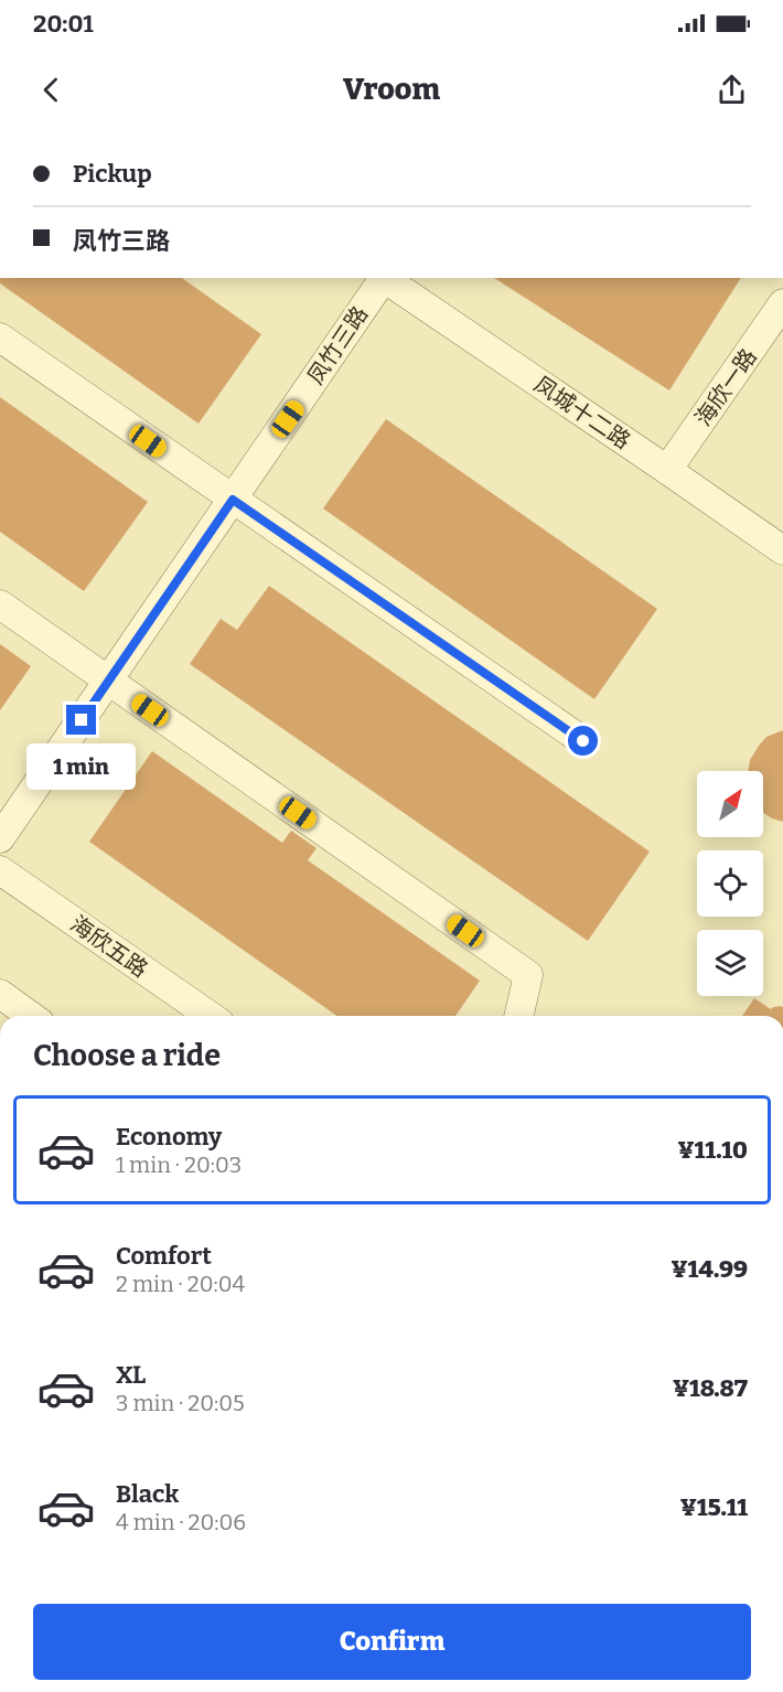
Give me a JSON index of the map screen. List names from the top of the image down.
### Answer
{
  "streets": {
    "street": [
      "凤竹三路",
      "海欣一路",
      "凤城十二路",
      "海欣五路"
    ]
  },
  "crossings": [
    ["海欣一路", "凤城十二路"]
  ],
  "north": "top right",
  "page": {
    "status": "20:01",
    "header": "Vroom",
    "banner": ["Pickup", "凤竹三路"],
    "bubble": "1 min",
    "heading": "Choose a ride",
    "list": [
      {
        "name": "Economy",
        "note": "1 min · 20:03",
        "value": "¥11.10"
      },
      {
        "name": "Comfort",
        "note": "2 min · 20:04",
        "value": "¥14.99"
      },
      {
        "name": "XL",
        "note": "3 min · 20:05",
        "value": "¥18.87"
      },
      {
        "name": "Black",
        "note": "4 min · 20:06",
        "value": "¥15.11"
      }
    ],
    "buttons": "Confirm"
  }
}
